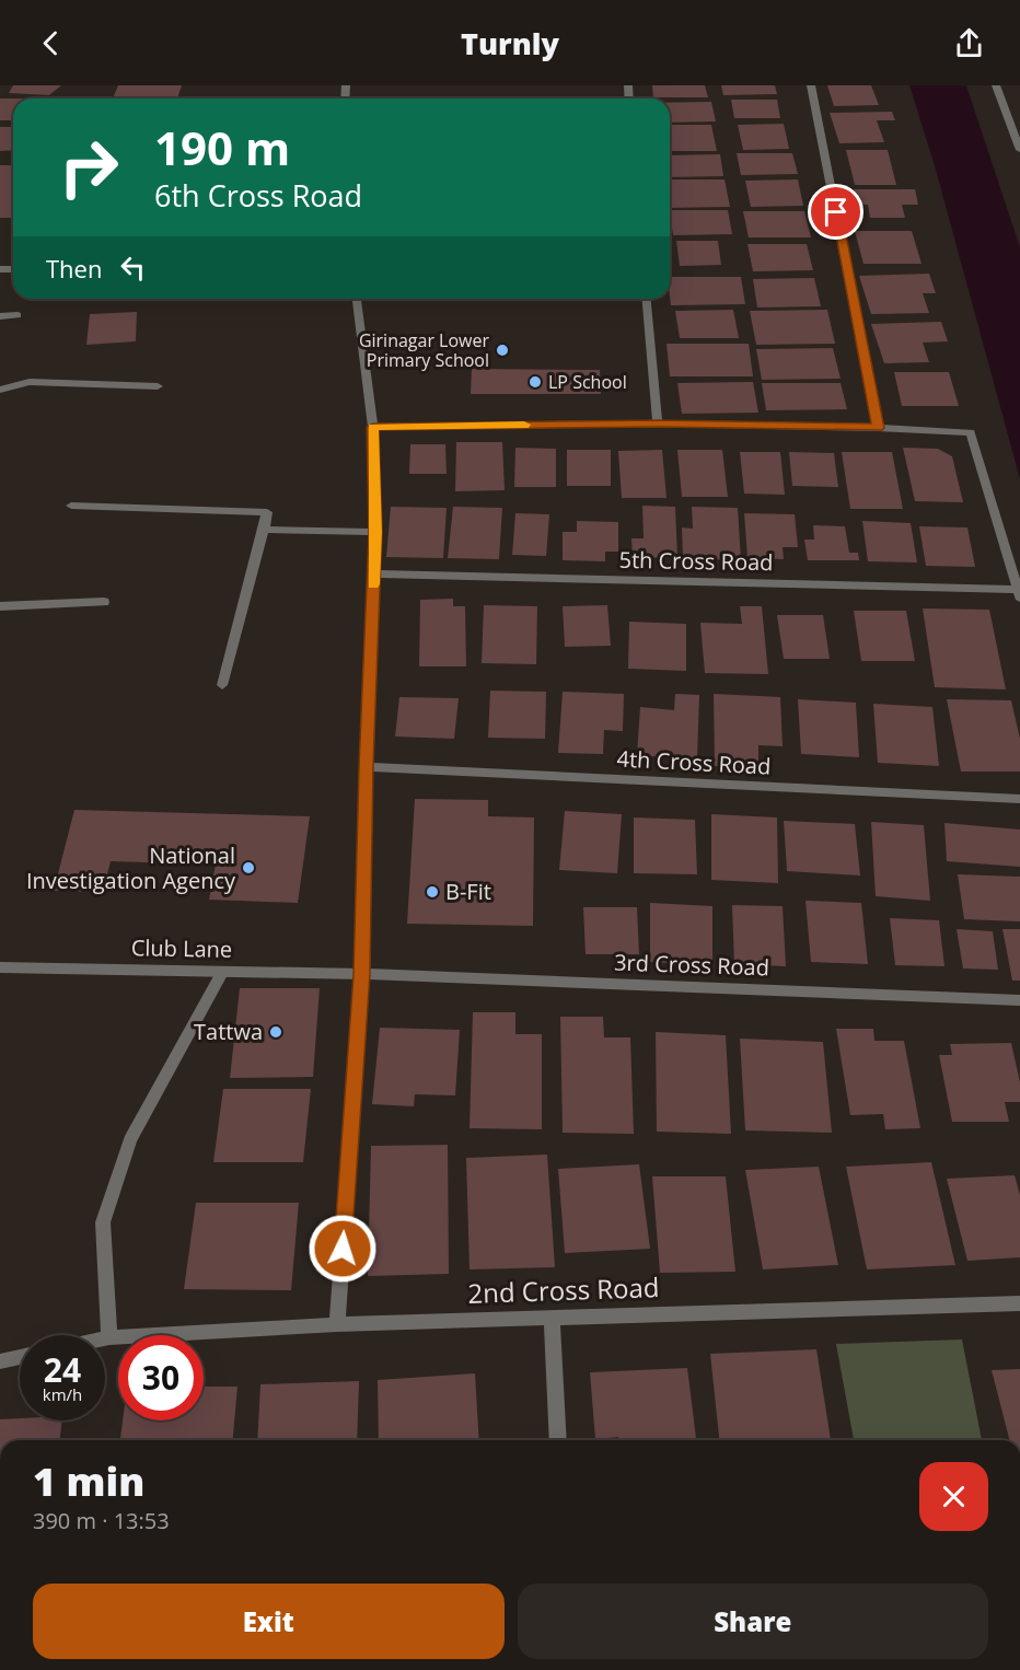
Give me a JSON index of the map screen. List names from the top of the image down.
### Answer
{
  "streets": {
    "street": [
      "5th Cross Road",
      "4th Cross Road",
      "Club Lane",
      "3rd Cross Road",
      "2nd Cross Road"
    ]
  },
  "crossings": [
    ["Club Lane", "3rd Cross Road"]
  ],
  "places": [
    "Girinagar Lower Primary School",
    "LP School",
    "National Investigation Agency",
    "B-Fit",
    "Tattwa"
  ],
  "page": {
    "header": "Turnly",
    "turn": ["190 m", "6th Cross Road"],
    "then": "Then",
    "speed": "24 km/h",
    "limit": "30",
    "heading": ["1 min", "390 m · 13:53"],
    "buttons": ["Exit", "Share"]
  }
}
